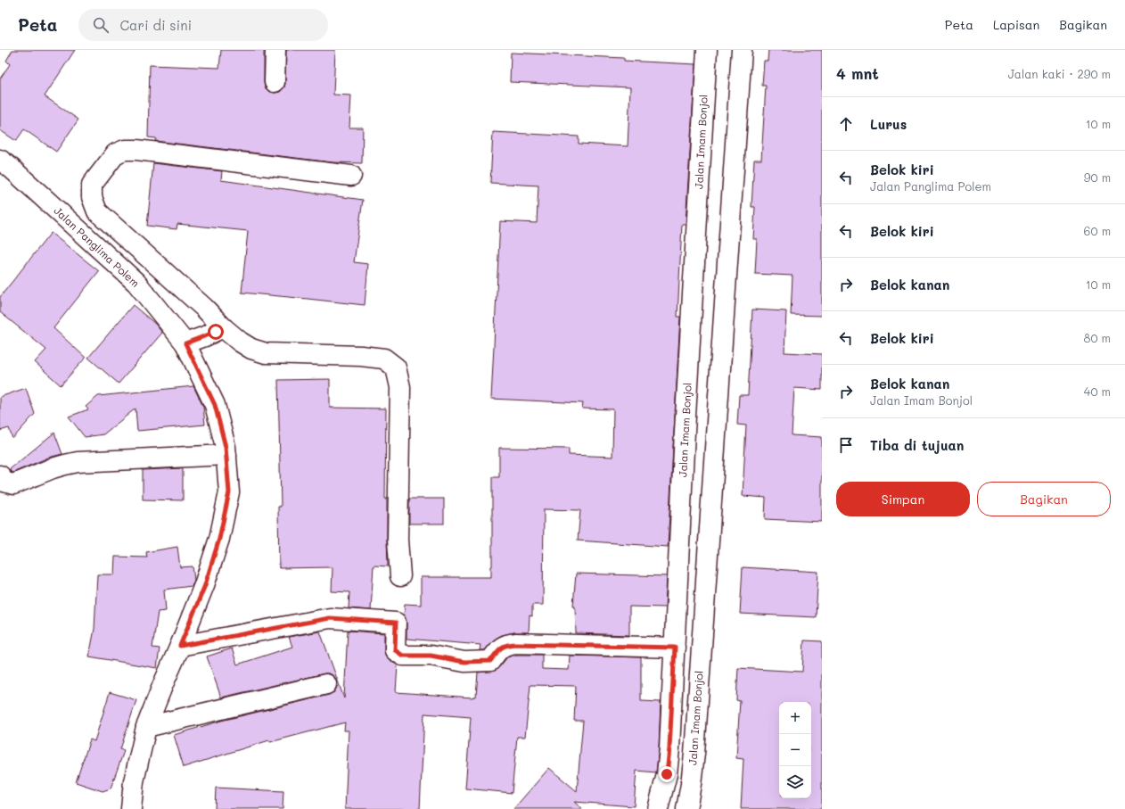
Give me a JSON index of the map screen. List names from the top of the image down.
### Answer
{
  "streets": {
    "street": ["Jalan Imam Bonjol", "Jalan Panglima Polem"]
  },
  "page": {
    "header": "Peta",
    "search": "Cari di sini",
    "nav": ["Peta", "Lapisan", "Bagikan"],
    "heading": ["4 mnt", "Jalan kaki · 290 m"],
    "list": [
      ["Lurus", "10 m"],
      ["Belok kiri", "Jalan Panglima Polem", "90 m"],
      ["Belok kiri", "60 m"],
      ["Belok kanan", "10 m"],
      ["Belok kiri", "80 m"],
      ["Belok kanan", "Jalan Imam Bonjol", "40 m"],
      "Tiba di tujuan"
    ],
    "buttons": ["Simpan", "Bagikan"],
    "map_buttons": ["+", "−"]
  }
}
